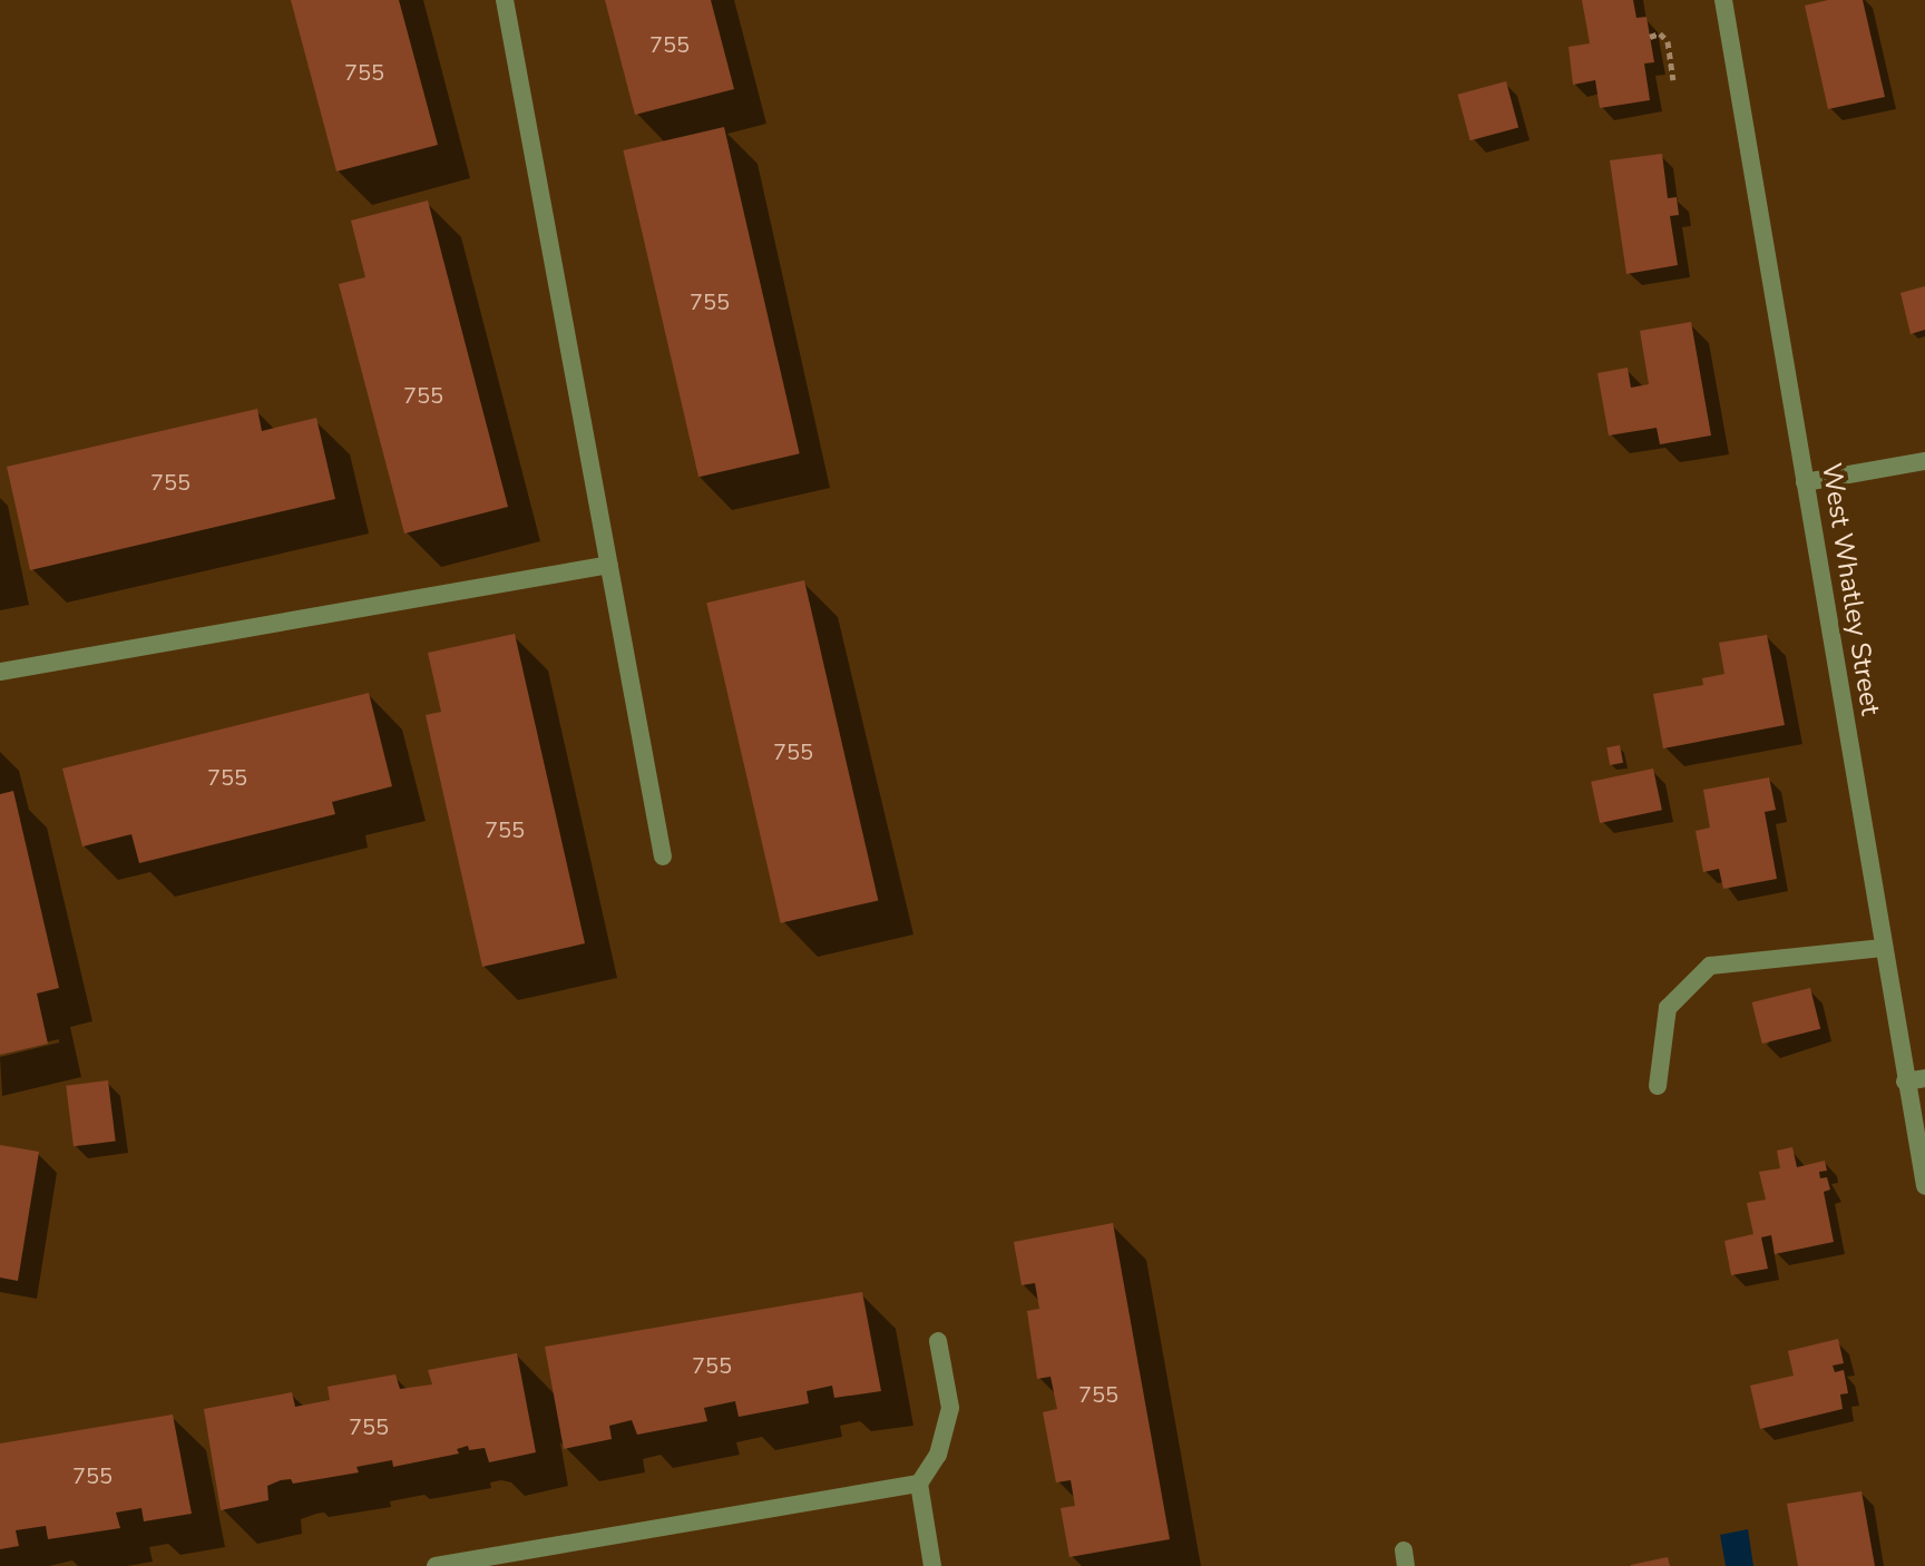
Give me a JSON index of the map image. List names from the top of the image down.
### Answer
{
  "streets": {
    "street": ["West Whatley Street"]
  },
  "house_numbers": [
    "755",
    "755",
    "755",
    "755",
    "755",
    "755",
    "755",
    "755",
    "755",
    "755",
    "755",
    "755"
  ]
}
